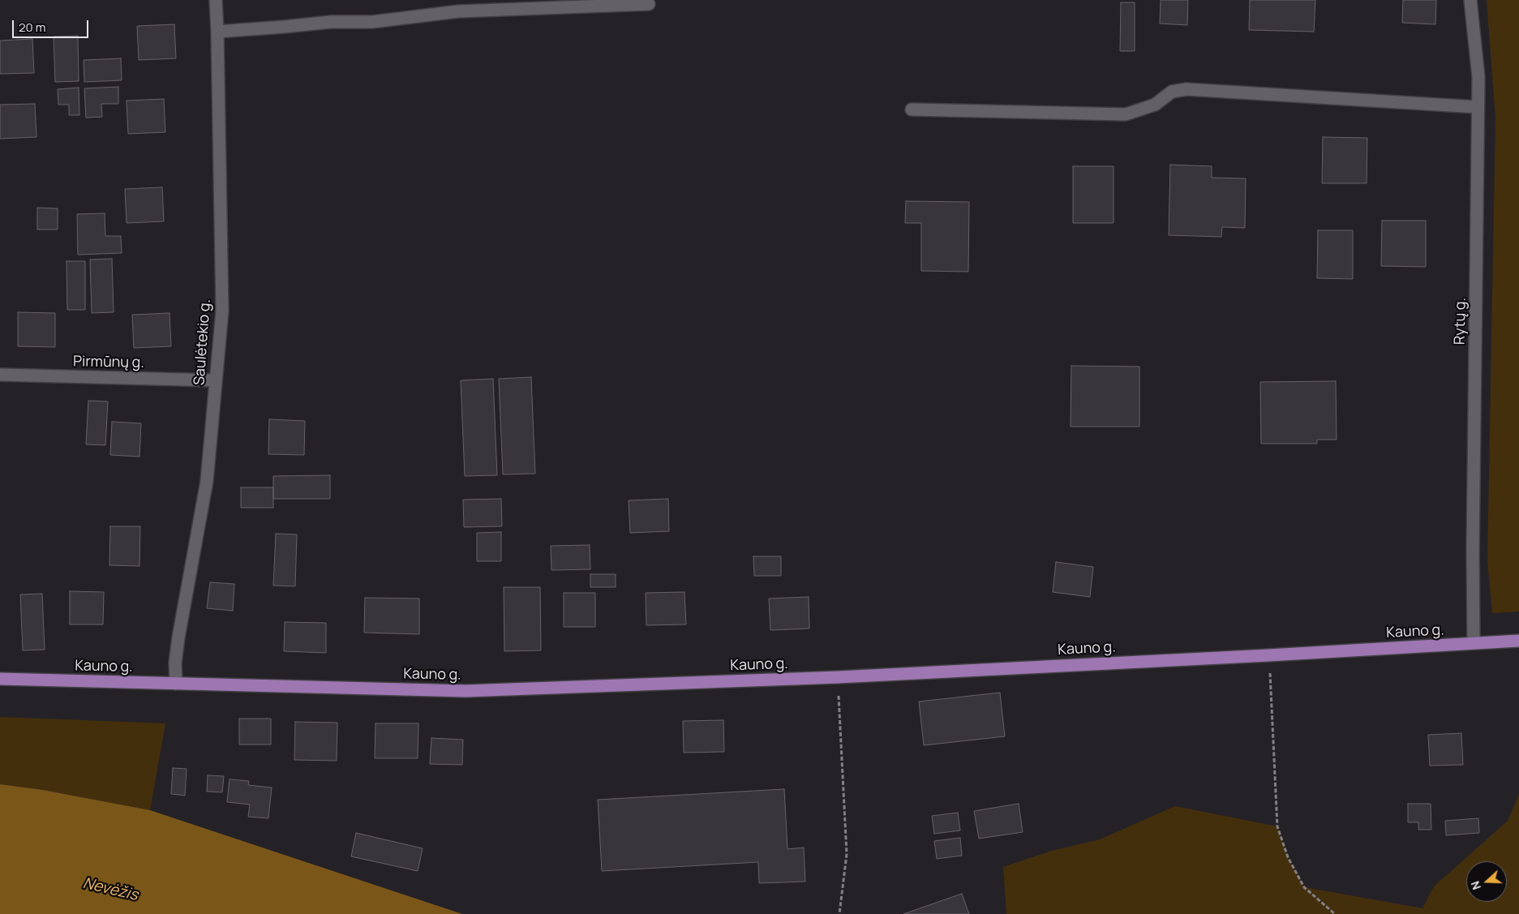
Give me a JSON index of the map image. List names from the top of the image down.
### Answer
{
  "streets": {
    "main road": ["Kauno g."],
    "street": ["Rytų g.", "Saulėtekio g.", "Pirmūnų g."]
  },
  "crossings": [
    ["Rytų g.", "Kauno g."],
    ["Saulėtekio g.", "Pirmūnų g."],
    ["Saulėtekio g.", "Kauno g."]
  ],
  "water": ["Nevėžis"],
  "scale_bar": "20 m",
  "north": "left"
}
